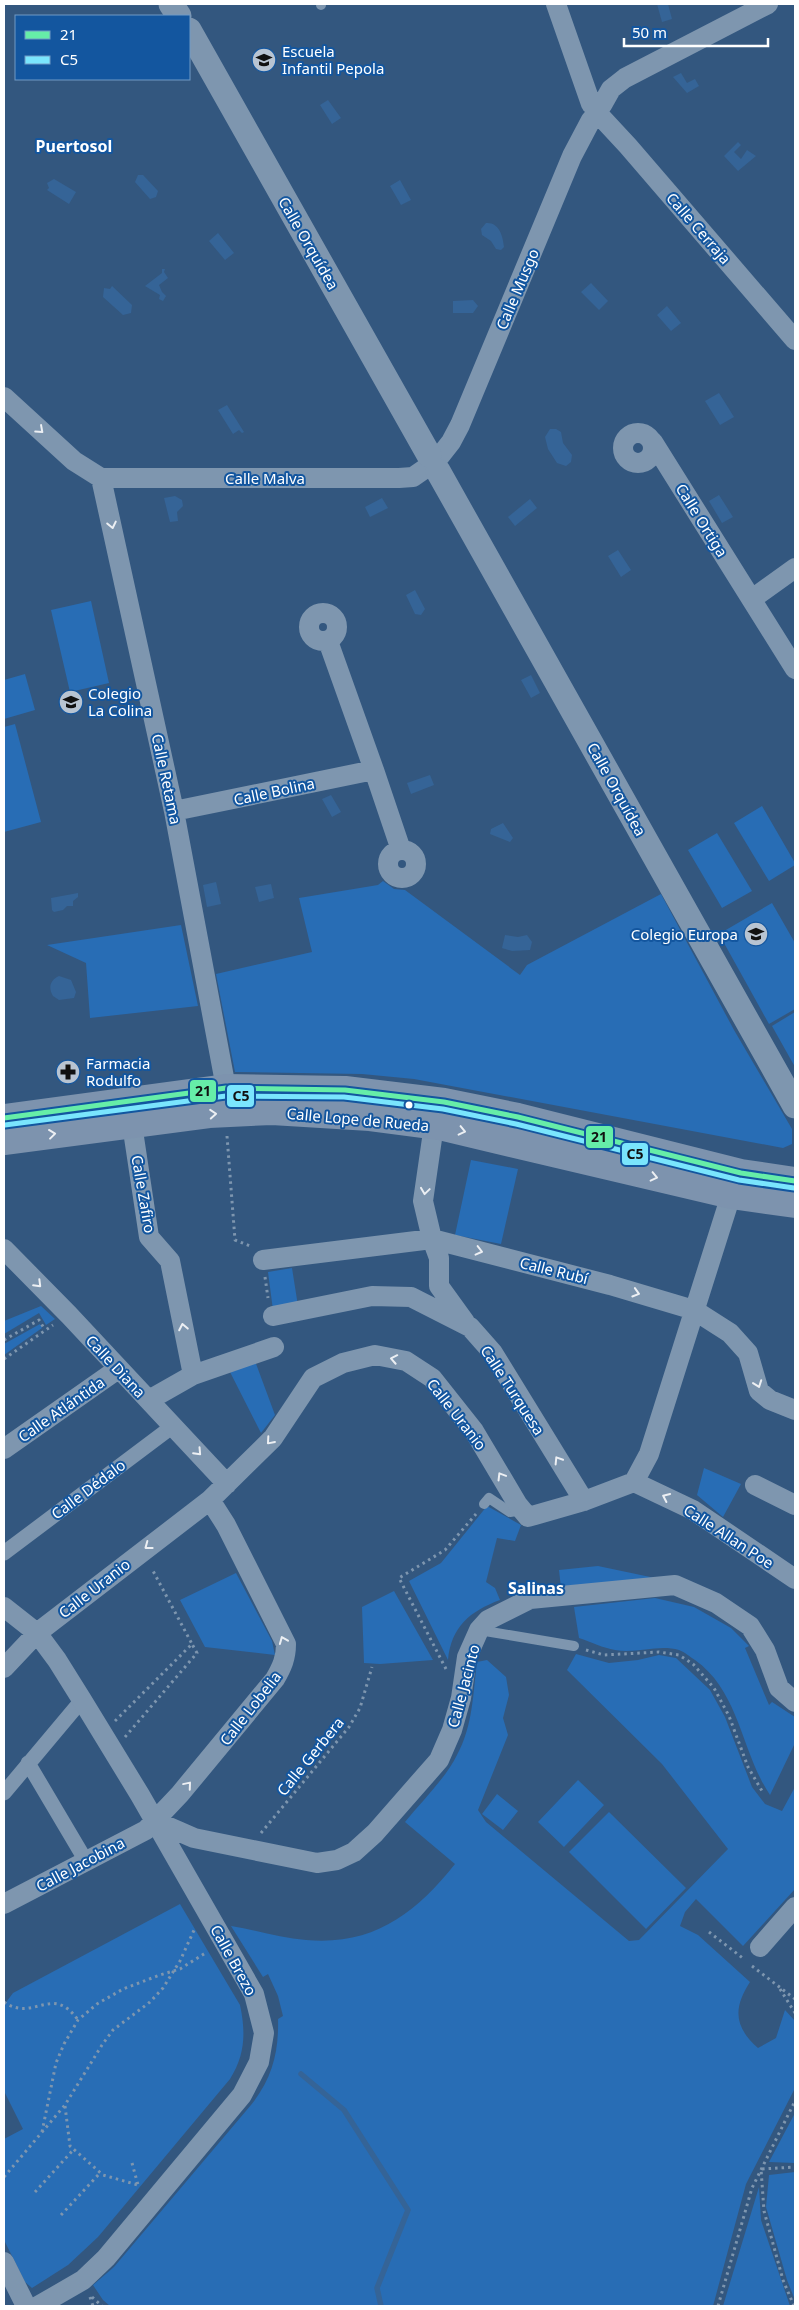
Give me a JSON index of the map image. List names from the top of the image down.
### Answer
{
  "streets": {
    "main road": ["Calle Lope de Rueda"],
    "street": [
      "Calle Cerraja",
      "Calle Orquídea",
      "Calle Musgo",
      "Calle Malva",
      "Calle Ortiga",
      "Calle Retama",
      "Calle Bolina",
      "Calle Zafiro",
      "Calle Rubí",
      "Calle Diana",
      "Calle Turquesa",
      "Calle Atlántida",
      "Calle Uranio",
      "Calle Dédalo",
      "Calle Allan Poe",
      "Calle Jacinto",
      "Calle Lobelia",
      "Calle Jacobina",
      "Calle Brezo"
    ],
    "path": ["Calle Gerbera"]
  },
  "crossings": [
    ["Calle Cerraja", "Calle Musgo"],
    ["Calle Orquídea", "Calle Musgo"],
    ["Calle Orquídea", "Calle Malva"],
    ["Calle Musgo", "Calle Malva"],
    ["Calle Malva", "Calle Retama"],
    ["Calle Retama", "Calle Bolina"],
    ["Calle Retama", "Calle Lope de Rueda"],
    ["Calle Lope de Rueda", "Calle Zafiro"],
    ["Calle Diana", "Calle Atlántida"],
    ["Calle Diana", "Calle Uranio"],
    ["Calle Diana", "Calle Dédalo"],
    ["Calle Uranio", "Calle Lobelia"],
    ["Calle Uranio", "Calle Brezo"],
    ["Calle Jacinto", "Calle Lobelia"],
    ["Calle Jacinto", "Calle Gerbera"],
    ["Calle Jacinto", "Calle Jacobina"],
    ["Calle Jacinto", "Calle Brezo"],
    ["Calle Lobelia", "Calle Jacobina"],
    ["Calle Lobelia", "Calle Brezo"],
    ["Calle Jacobina", "Calle Brezo"]
  ],
  "one_way": [
    "Calle Retama",
    "Calle Zafiro",
    "Calle Rubí",
    "Calle Diana",
    "Calle Turquesa",
    "Calle Allan Poe",
    "Calle Lobelia"
  ],
  "districts": ["Puertosol", "Salinas"],
  "places": {
    "school or university": ["Escuela Infantil Pepola", "Colegio La Colina", "Colegio Europa"],
    "pharmacy": ["Farmacia Rodulfo"]
  },
  "lines": ["transit line 21", "transit line C5"],
  "legend": ["21", "C5"],
  "scale_bar": "50 m"
}
